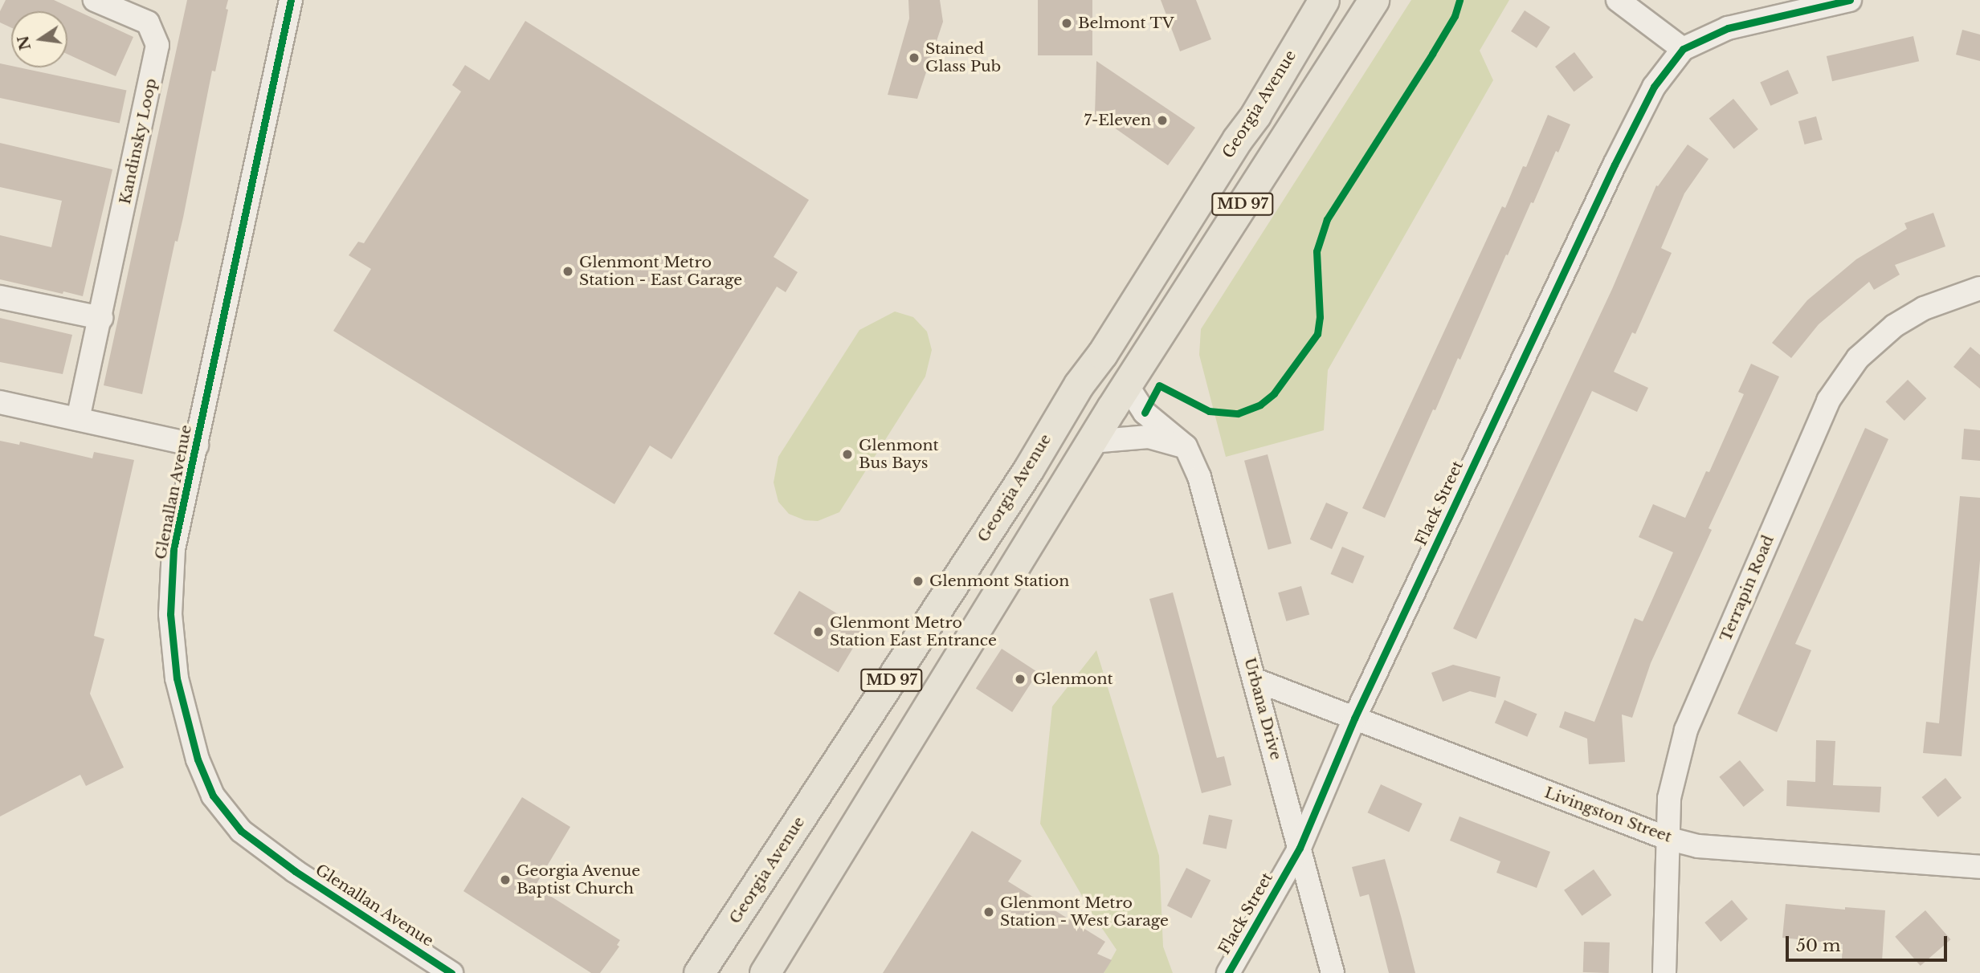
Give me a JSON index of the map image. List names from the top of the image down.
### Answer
{
  "streets": {
    "main road": ["Georgia Avenue", "MD 97"],
    "street": [
      "Kandinsky Loop",
      "Glenallan Avenue",
      "Flack Street",
      "Terrapin Road",
      "Urbana Drive",
      "Livingston Street"
    ]
  },
  "crossings": [
    ["MD 97", "Urbana Drive"],
    ["Flack Street", "Urbana Drive"],
    ["Flack Street", "Livingston Street"],
    ["Terrapin Road", "Livingston Street"],
    ["Urbana Drive", "Livingston Street"]
  ],
  "places": [
    "Belmont TV",
    "Stained Glass Pub",
    "7-Eleven",
    "Glenmont Metro Station - East Garage",
    "Glenmont Bus Bays",
    "Glenmont Station",
    "Glenmont Metro Station East Entrance",
    "Glenmont",
    "Georgia Avenue Baptist Church",
    "Glenmont Metro Station - West Garage"
  ],
  "scale_bar": "50 m",
  "north": "left"
}
